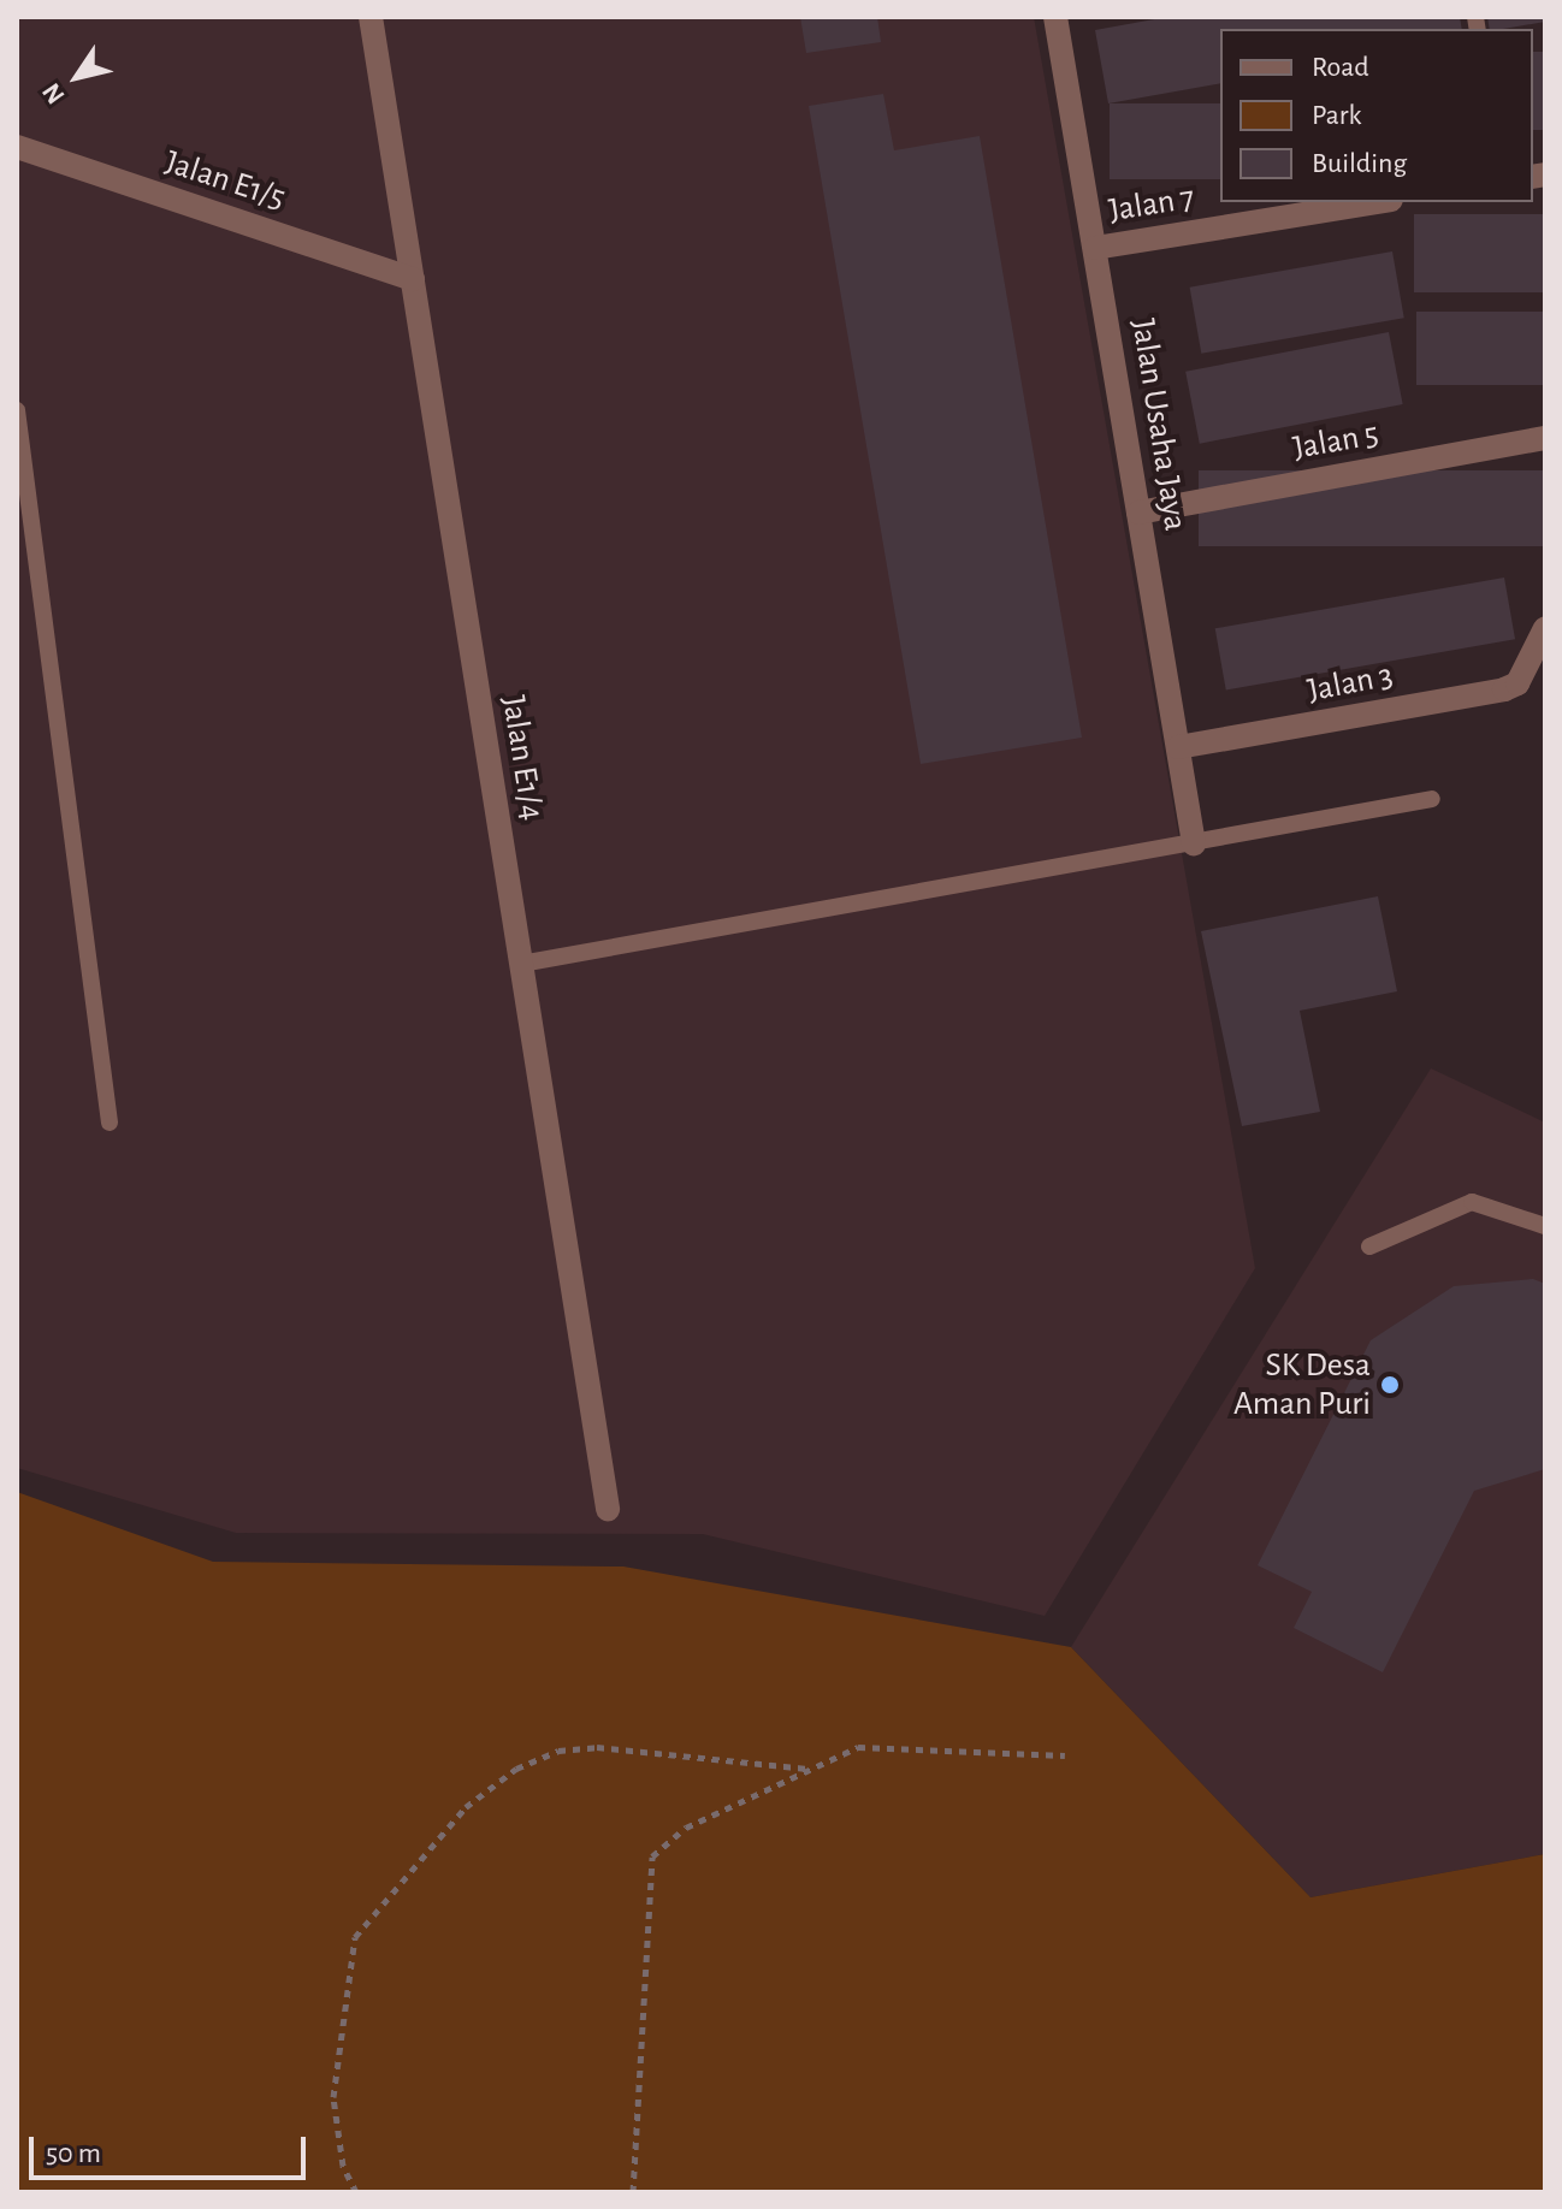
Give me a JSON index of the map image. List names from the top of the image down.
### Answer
{
  "streets": {
    "street": [
      "Jalan E1/5",
      "Jalan 7",
      "Jalan Usaha Jaya",
      "Jalan 5",
      "Jalan 3",
      "Jalan E1/4"
    ]
  },
  "crossings": [
    ["Jalan E1/5", "Jalan E1/4"],
    ["Jalan 7", "Jalan Usaha Jaya"],
    ["Jalan Usaha Jaya", "Jalan 5"],
    ["Jalan Usaha Jaya", "Jalan 3"]
  ],
  "places": ["SK Desa Aman Puri"],
  "legend": ["Road", "Park", "Building"],
  "scale_bar": "50 m",
  "north": "bottom left"
}
